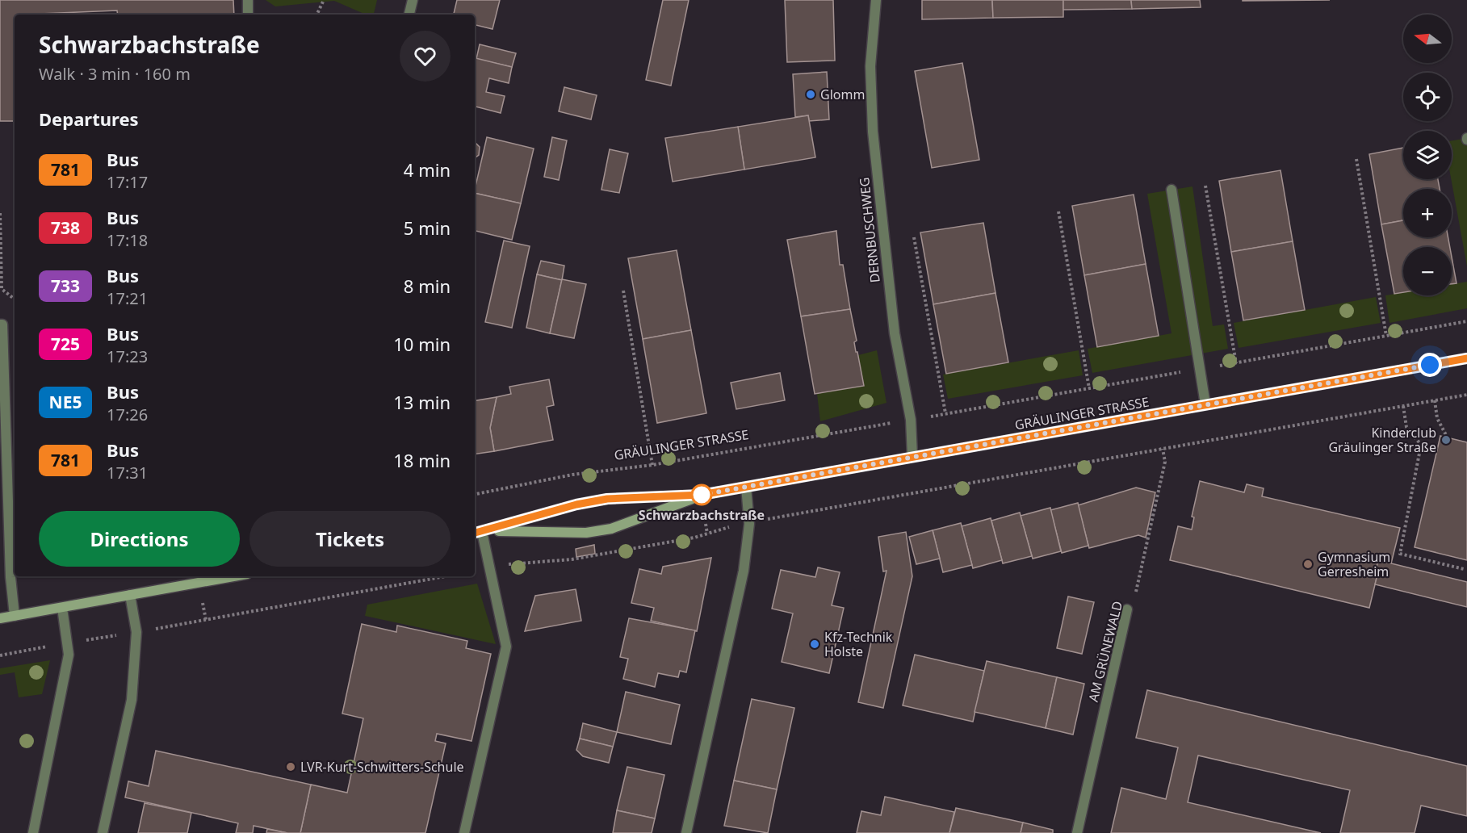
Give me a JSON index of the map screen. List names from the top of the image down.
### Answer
{
  "streets": {
    "main road": ["GRÄULINGER STRASSE"],
    "street": ["DERNBUSCHWEG", "AM GRÜNEWALD"]
  },
  "crossings": [
    ["DERNBUSCHWEG", "GRÄULINGER STRASSE"]
  ],
  "places": [
    "Glomm",
    "Kinderclub Gräulinger Straße",
    "Schwarzbachstraße",
    "Gymnasium Gerresheim",
    "Kfz-Technik Holste",
    "LVR-Kurt-Schwitters-Schule"
  ],
  "lines": ["bus line 781"],
  "north": "left",
  "page": {
    "map_buttons": ["+", "−"],
    "heading": [
      ["Schwarzbachstraße", "Walk · 3 min · 160 m"],
      "Departures"
    ],
    "list": [
      {
        "mark": "781",
        "name": "Bus",
        "note": "17:17",
        "value": "4 min"
      },
      {
        "mark": "738",
        "name": "Bus",
        "note": "17:18",
        "value": "5 min"
      },
      {
        "mark": "733",
        "name": "Bus",
        "note": "17:21",
        "value": "8 min"
      },
      {
        "mark": "725",
        "name": "Bus",
        "note": "17:23",
        "value": "10 min"
      },
      {
        "mark": "NE5",
        "name": "Bus",
        "note": "17:26",
        "value": "13 min"
      },
      {
        "mark": "781",
        "name": "Bus",
        "note": "17:31",
        "value": "18 min"
      }
    ],
    "buttons": ["Directions", "Tickets"]
  }
}
